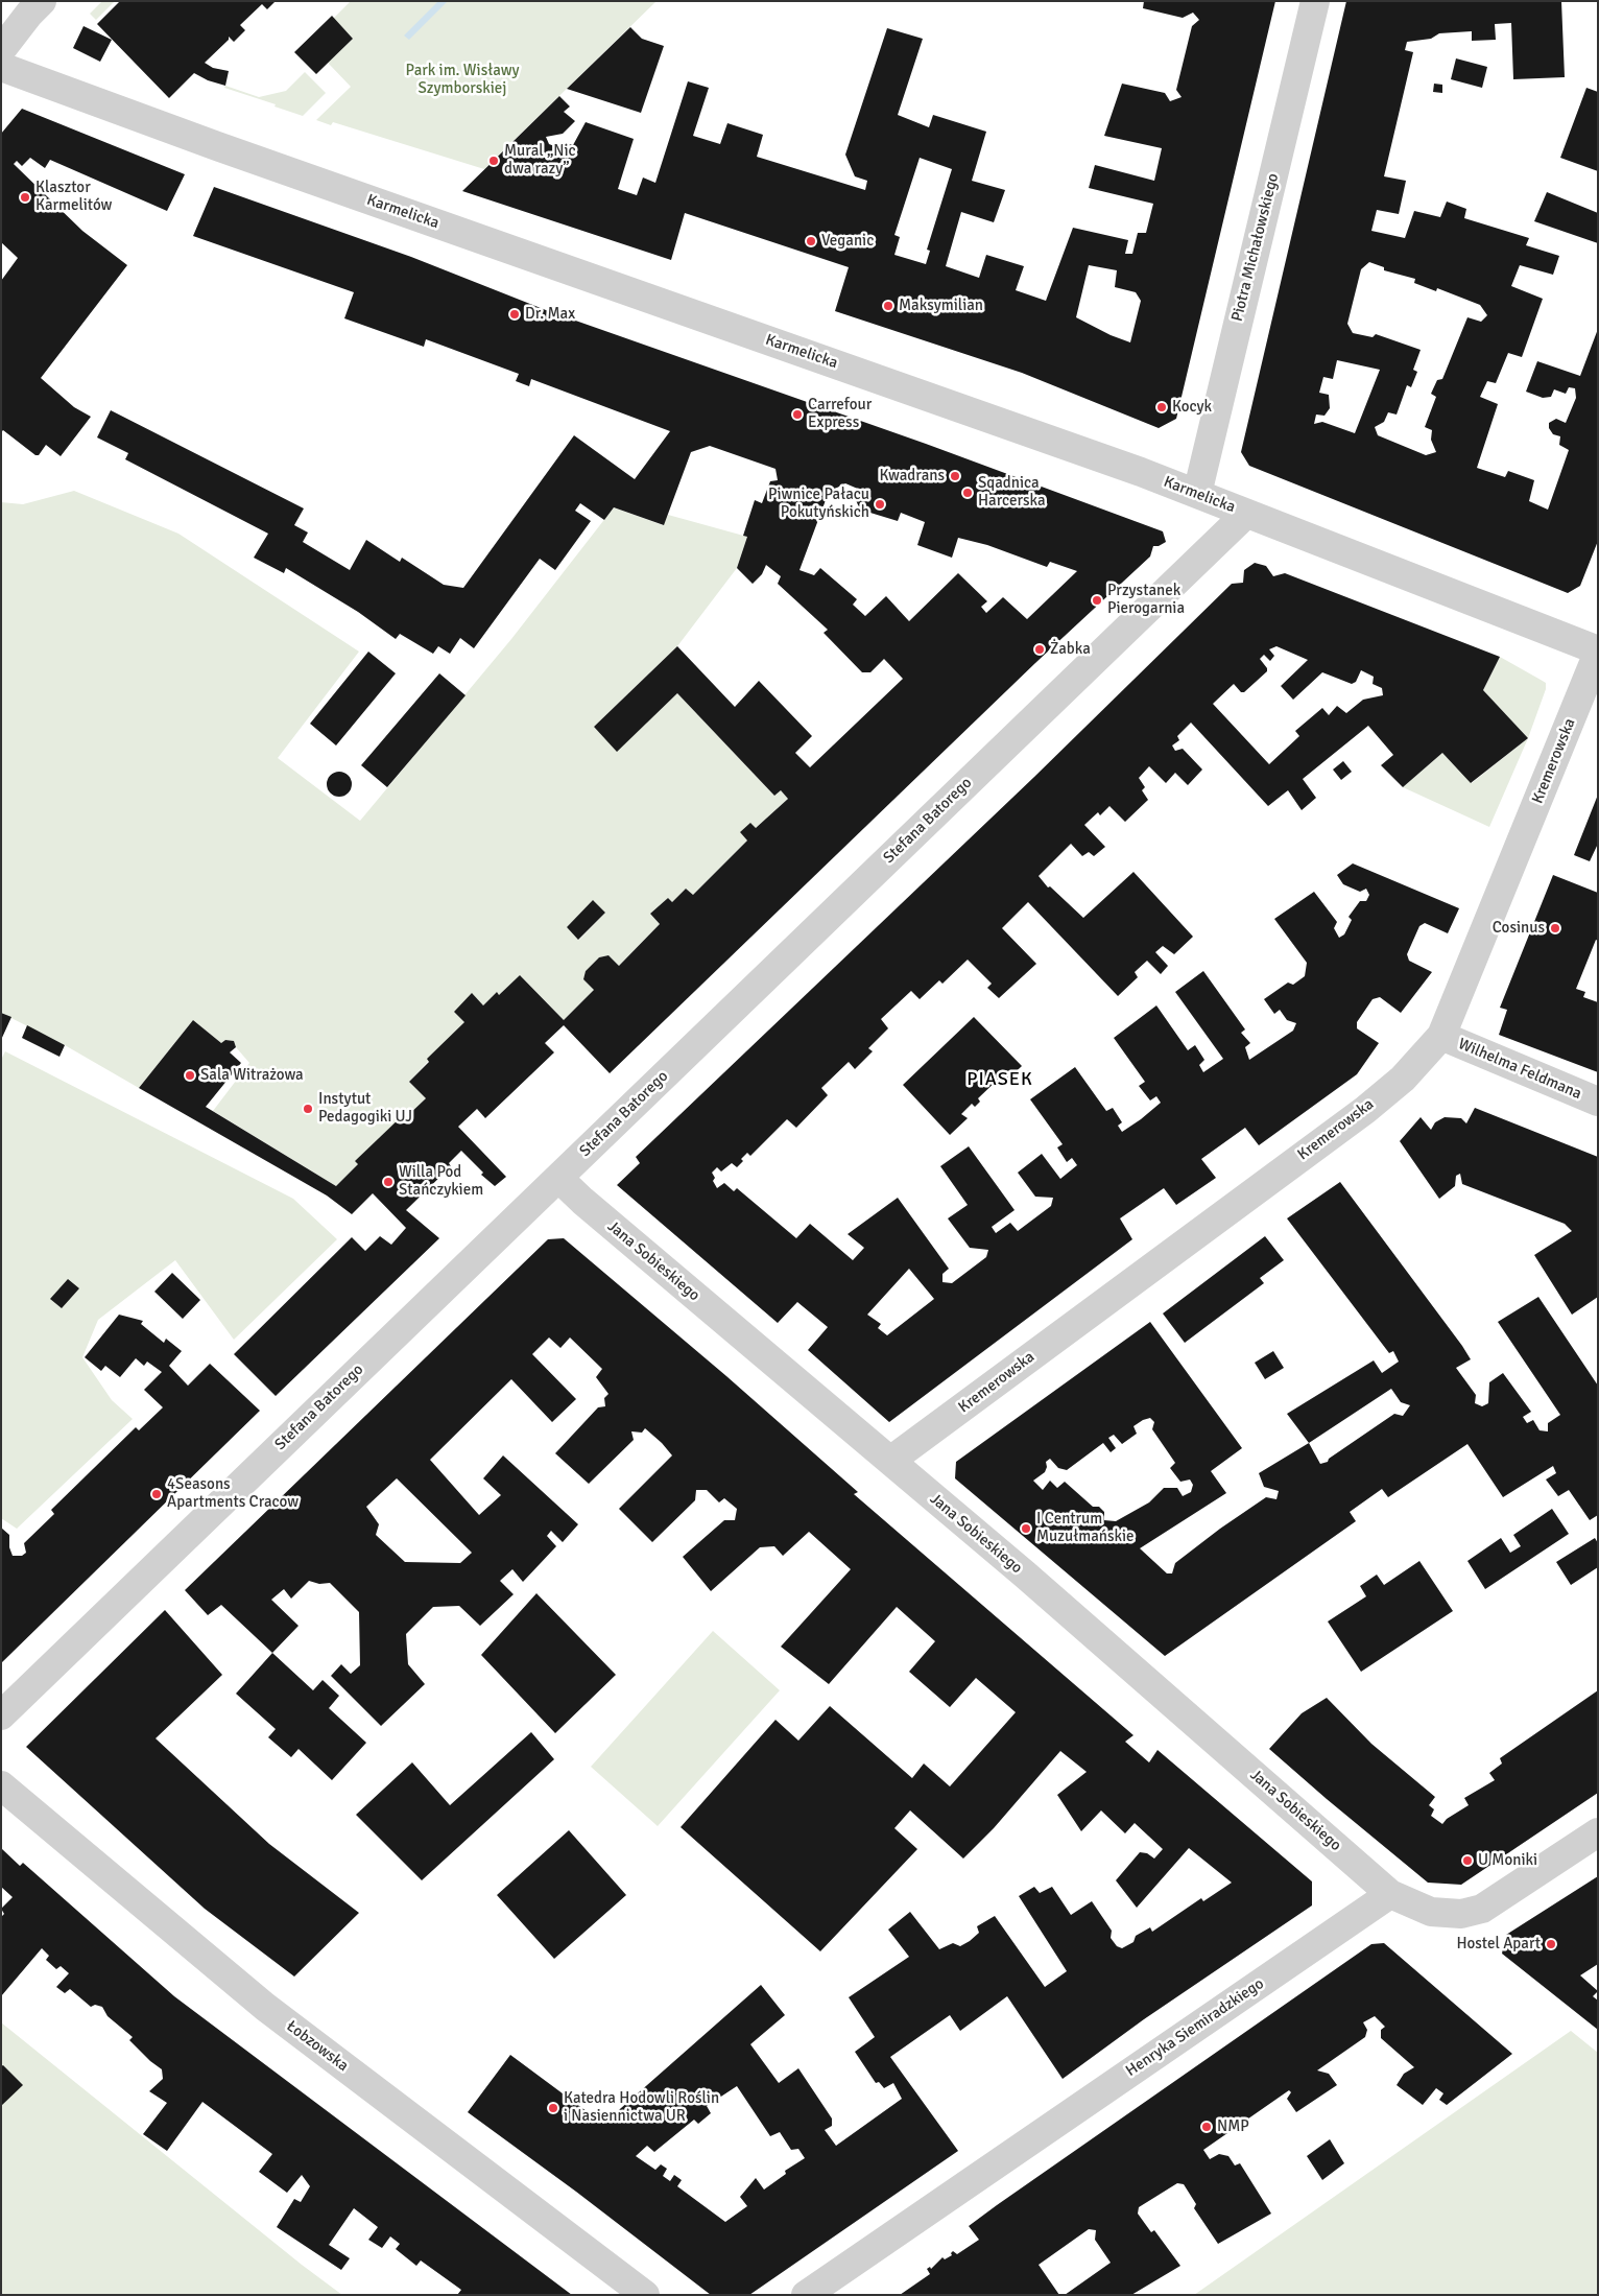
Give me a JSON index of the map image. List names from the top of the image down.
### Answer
{
  "streets": {
    "street": [
      "Karmelicka",
      "Piotra Michałowskiego",
      "Kremerowska",
      "Stefana Batorego",
      "Wilhelma Feldmana",
      "Jana Sobieskiego",
      "Henryka Siemiradzkiego",
      "Łobzowska"
    ]
  },
  "crossings": [
    ["Karmelicka", "Piotra Michałowskiego"],
    ["Karmelicka", "Kremerowska"],
    ["Karmelicka", "Stefana Batorego"],
    ["Kremerowska", "Wilhelma Feldmana"],
    ["Kremerowska", "Jana Sobieskiego"],
    ["Stefana Batorego", "Jana Sobieskiego"],
    ["Jana Sobieskiego", "Henryka Siemiradzkiego"]
  ],
  "districts": ["PIASEK"],
  "parks": ["Park im. Wisławy Szymborskiej"],
  "places": [
    "Mural „Nic dwa razy”",
    "Klasztor Karmelitów",
    "Veganic",
    "Maksymilian",
    "Dr. Max",
    "Kocyk",
    "Carrefour Express",
    "Kwadrans",
    "Sqadnica Harcerska",
    "Piwnice Pałacu Pokutyńskich",
    "Przystanek Pierogarnia",
    "Żabka",
    "Cosinus",
    "Sala Witrażowa",
    "Instytut Pedagogiki UJ",
    "Willa Pod Stańczykiem",
    "4Seasons Apartments Cracow",
    "I Centrum Muzułmańskie",
    "U Moniki",
    "Hostel Apart",
    "Katedra Hodowli Roślin i Nasiennictwa UR",
    "NMP"
  ]
}
